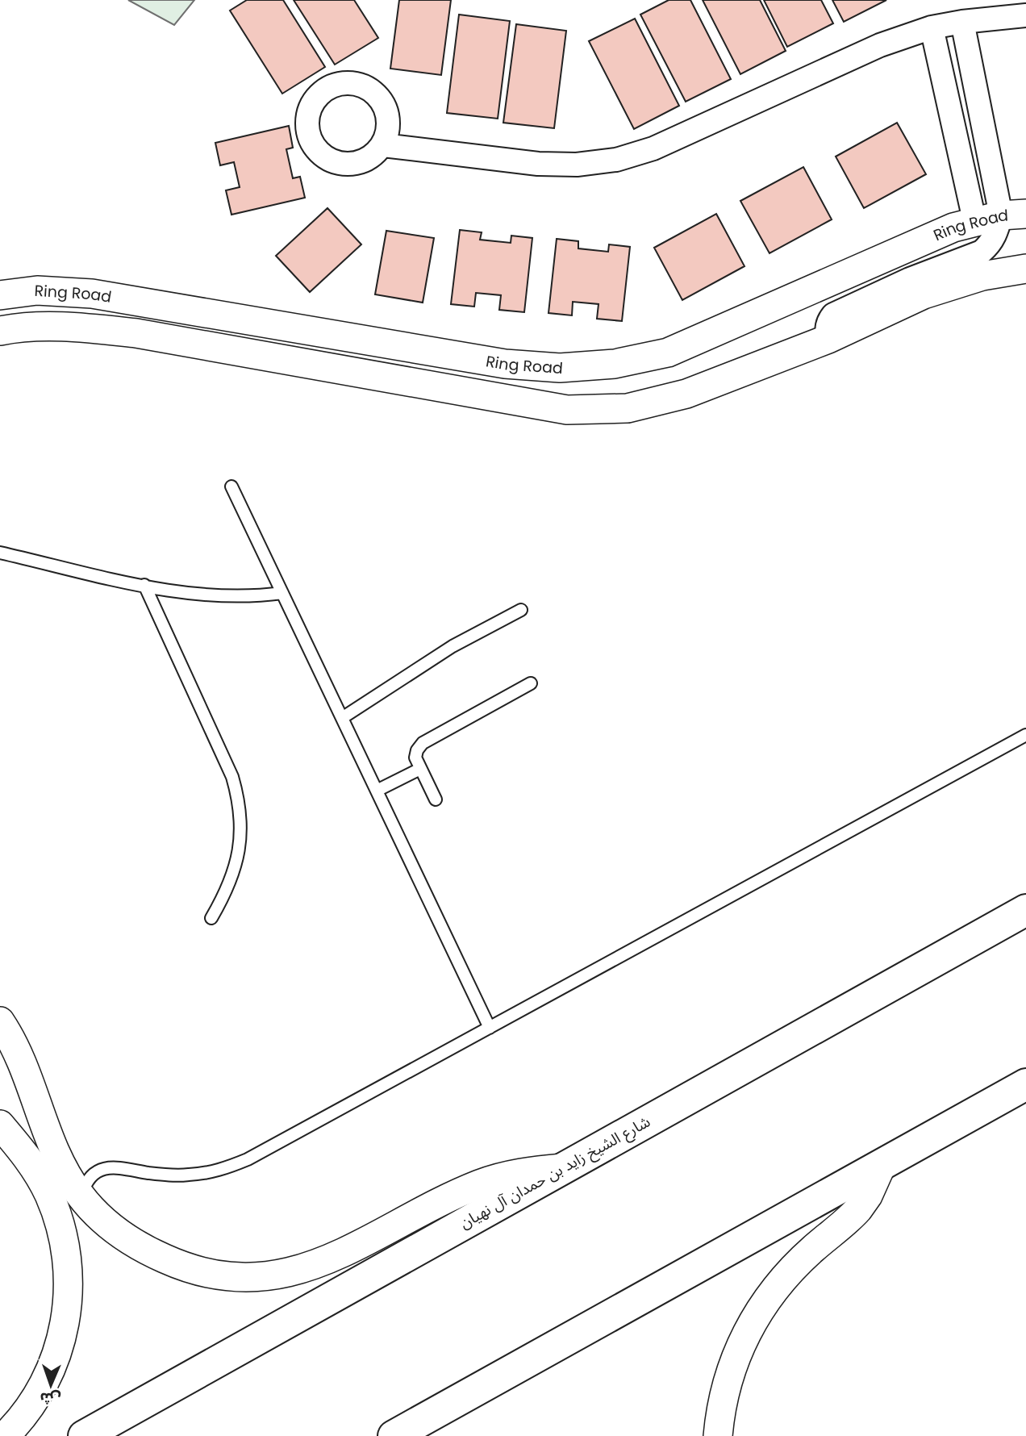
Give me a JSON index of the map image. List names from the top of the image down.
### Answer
{
  "streets": {
    "main road": ["شارع الشيخ زايد بن حمدان آل نهيان"],
    "street": ["Ring Road"]
  },
  "north": "bottom"
}
